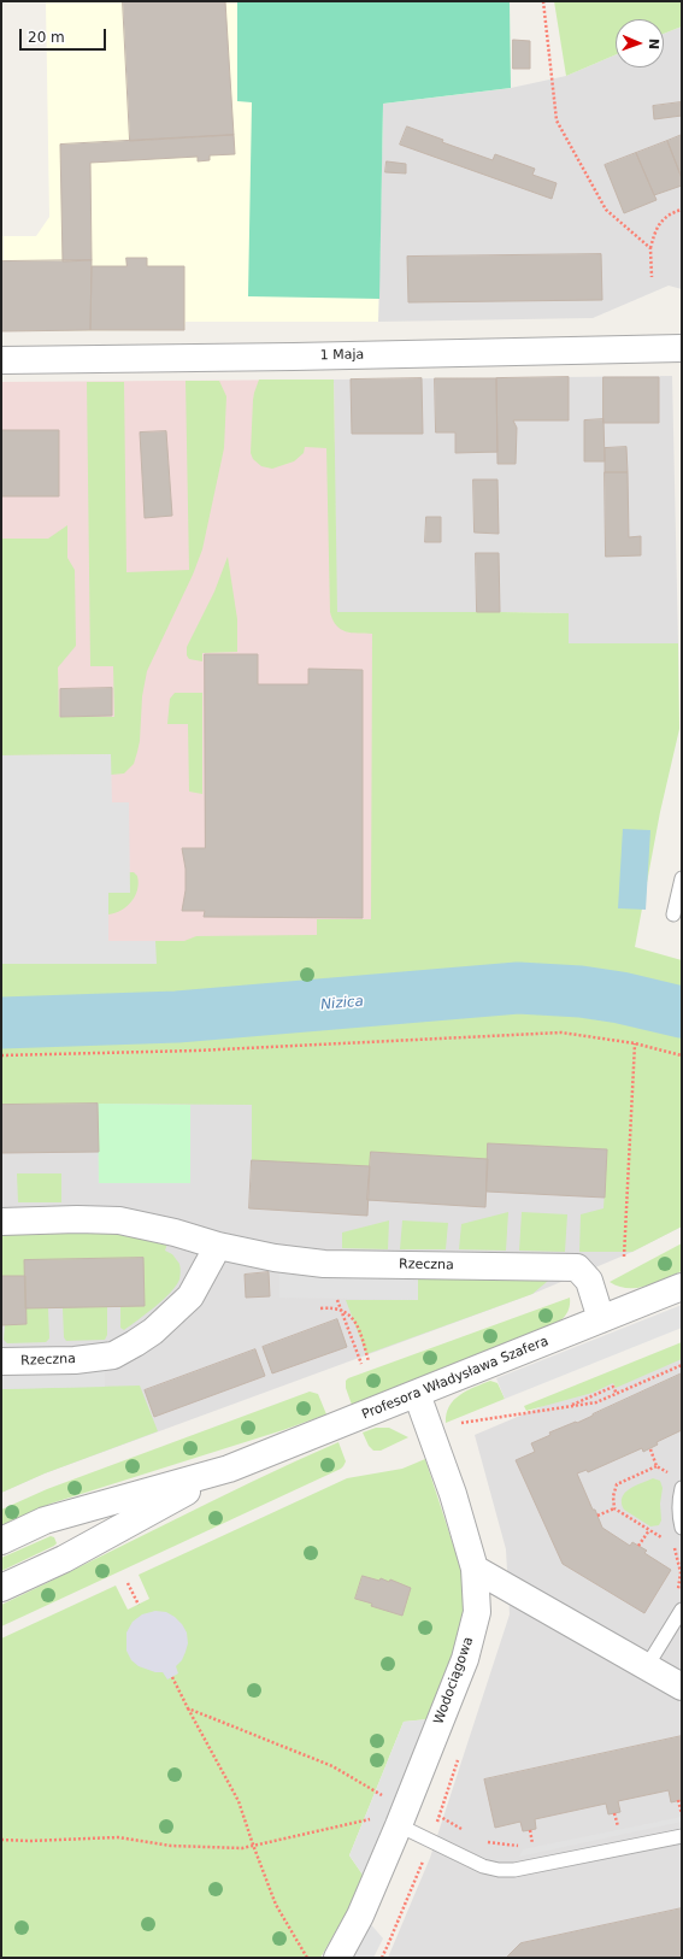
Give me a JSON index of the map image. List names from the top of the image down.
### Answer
{
  "streets": {
    "street": [
      "1 Maja",
      "Rzeczna",
      "Profesora Władysława Szafera",
      "Wodociągowa"
    ]
  },
  "crossings": [
    ["Rzeczna", "Profesora Władysława Szafera"],
    ["Profesora Władysława Szafera", "Wodociągowa"]
  ],
  "water": ["Nizica"],
  "scale_bar": "20 m",
  "north": "right"
}
